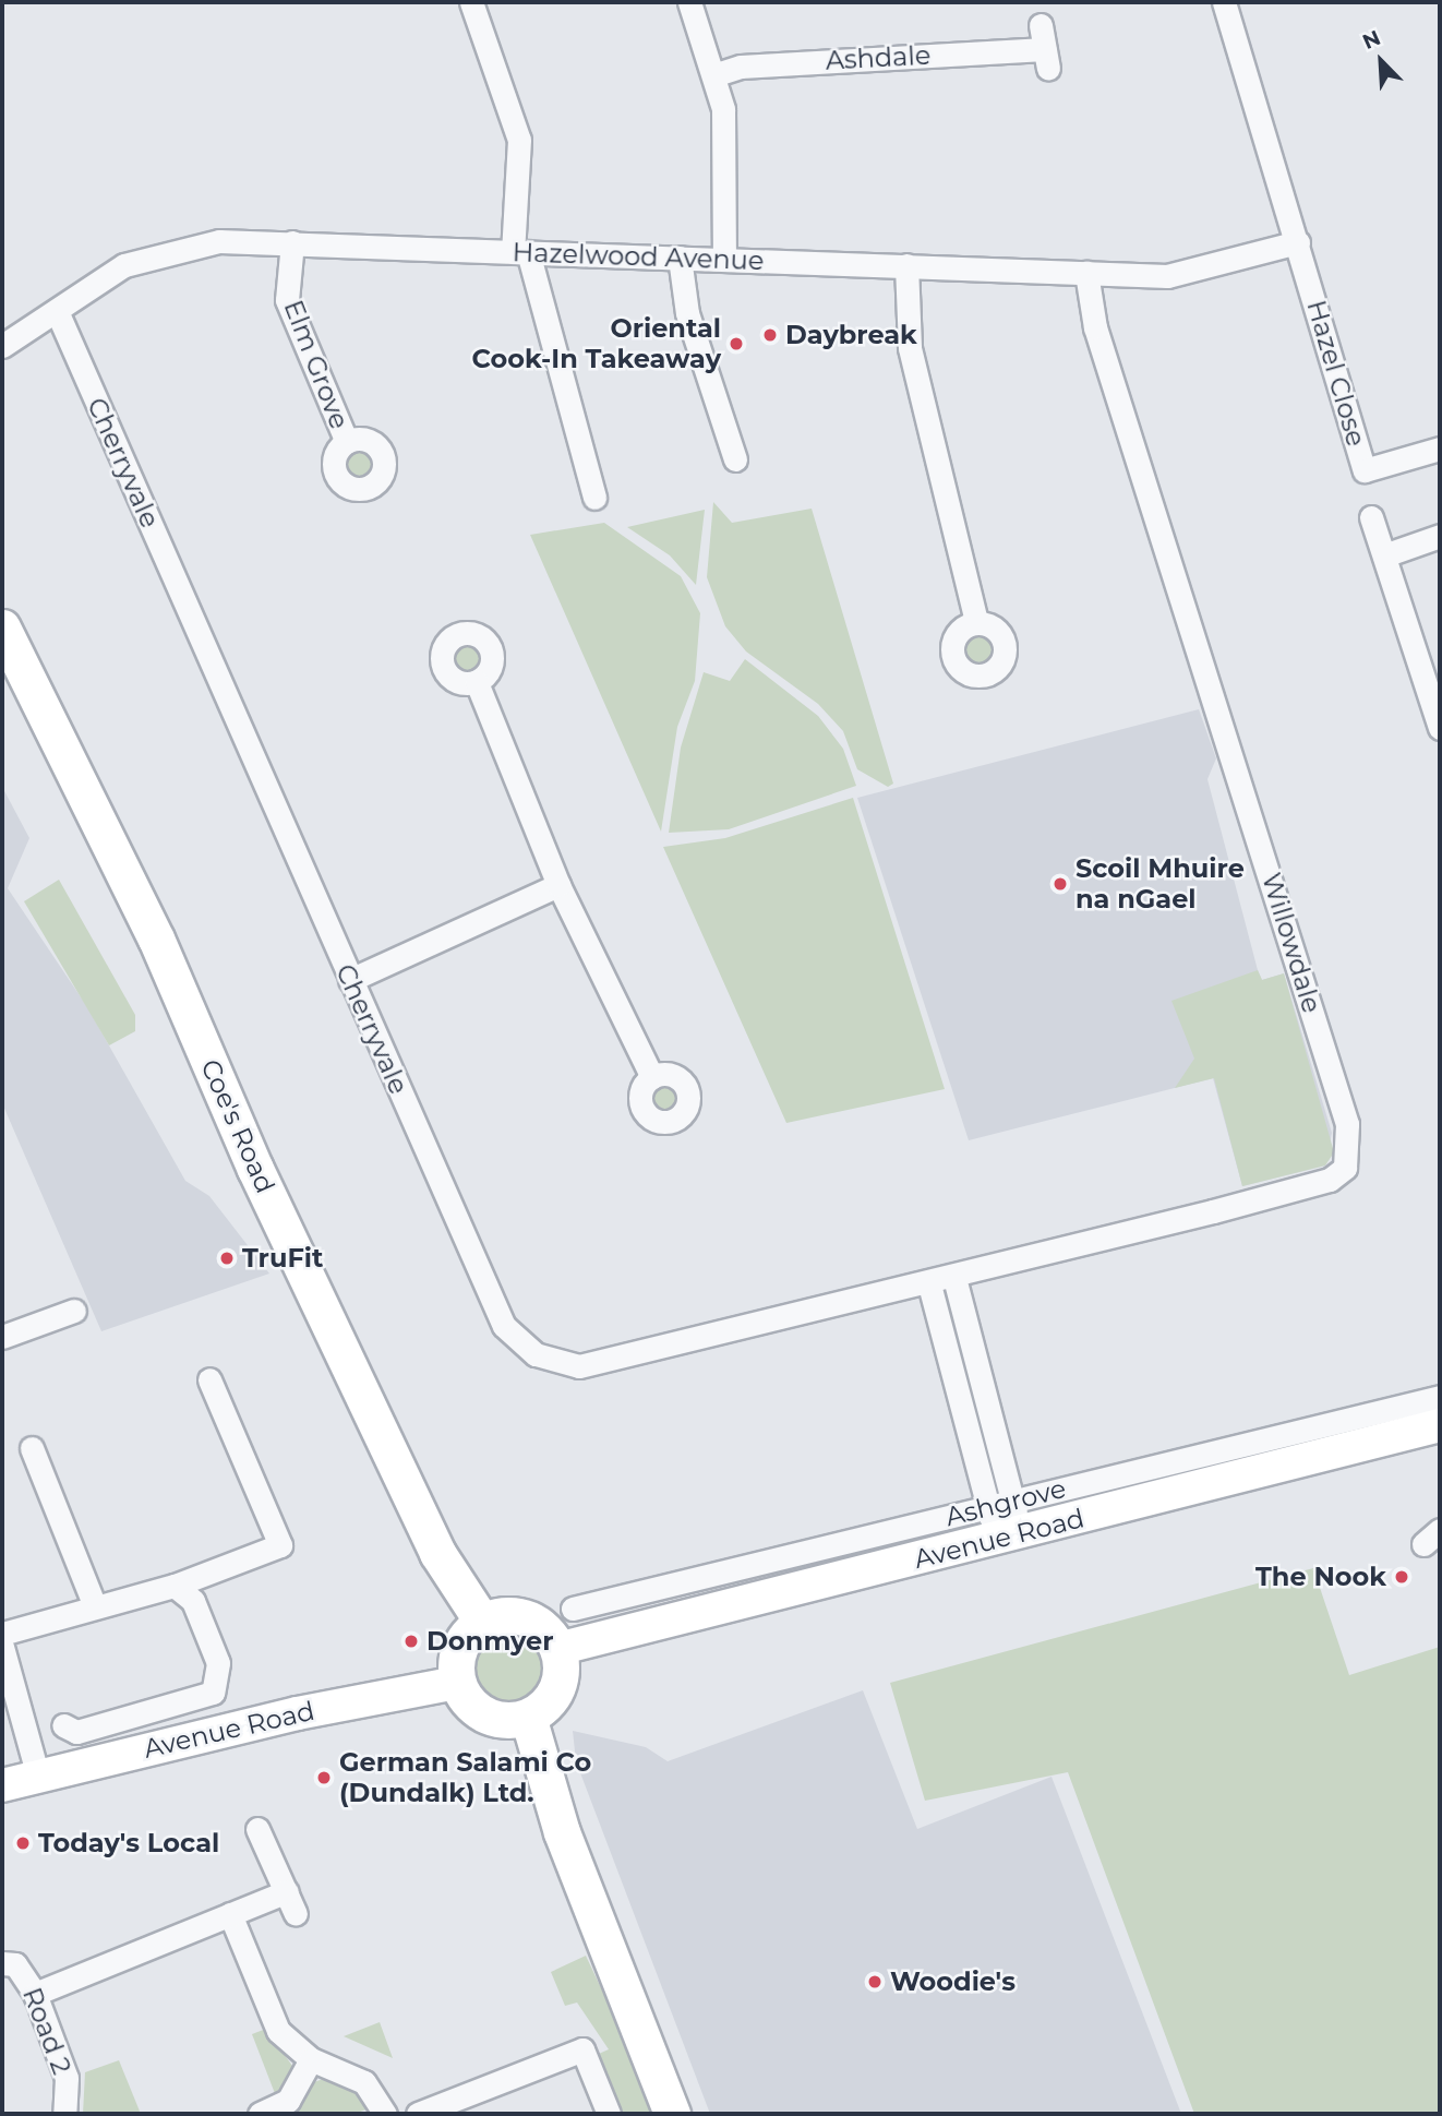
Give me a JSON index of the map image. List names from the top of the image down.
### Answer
{
  "streets": {
    "main road": ["Coe's Road", "Avenue Road"],
    "street": [
      "Ashdale",
      "Hazelwood Avenue",
      "Elm Grove",
      "Hazel Close",
      "Cherryvale",
      "Willowdale",
      "Ashgrove",
      "Road 2"
    ]
  },
  "crossings": [
    ["Hazelwood Avenue", "Elm Grove"],
    ["Hazelwood Avenue", "Hazel Close"],
    ["Hazelwood Avenue", "Cherryvale"],
    ["Hazelwood Avenue", "Willowdale"],
    ["Cherryvale", "Willowdale"],
    ["Coe's Road", "Avenue Road"]
  ],
  "places": [
    "Daybreak",
    "Oriental Cook-In Takeaway",
    "Scoil Mhuire na nGael",
    "TruFit",
    "The Nook",
    "Donmyer",
    "German Salami Co (Dundalk) Ltd.",
    "Today's Local",
    "Woodie's"
  ],
  "north": "top left"
}
